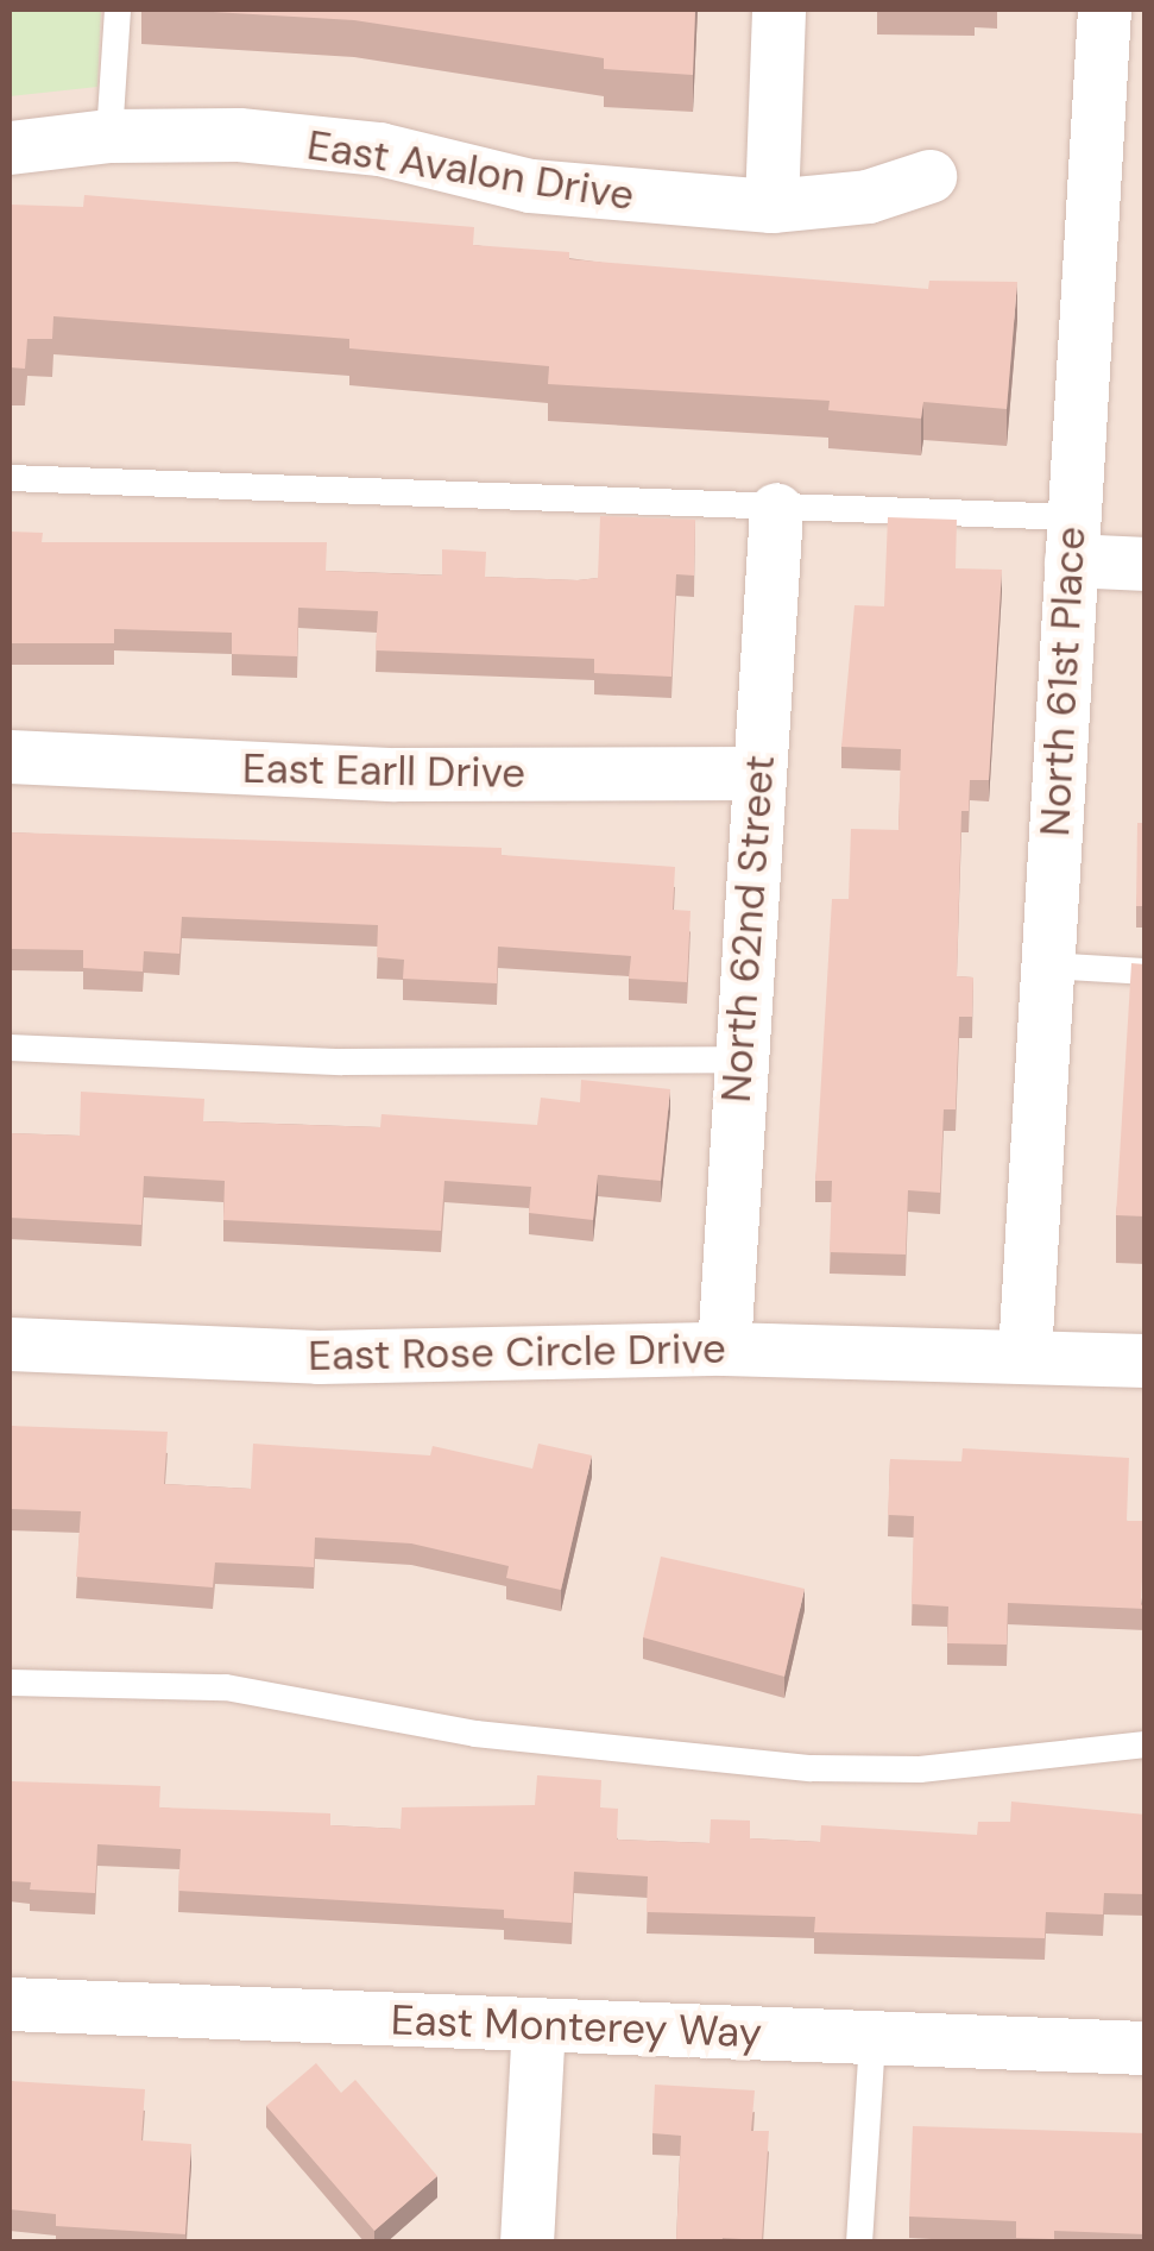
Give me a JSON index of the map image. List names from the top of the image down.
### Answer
{
  "streets": {
    "street": [
      "East Avalon Drive",
      "North 61st Place",
      "East Earll Drive",
      "North 62nd Street",
      "East Rose Circle Drive",
      "East Monterey Way"
    ]
  },
  "crossings": [
    ["North 61st Place", "East Rose Circle Drive"],
    ["East Earll Drive", "North 62nd Street"],
    ["North 62nd Street", "East Rose Circle Drive"]
  ]
}
